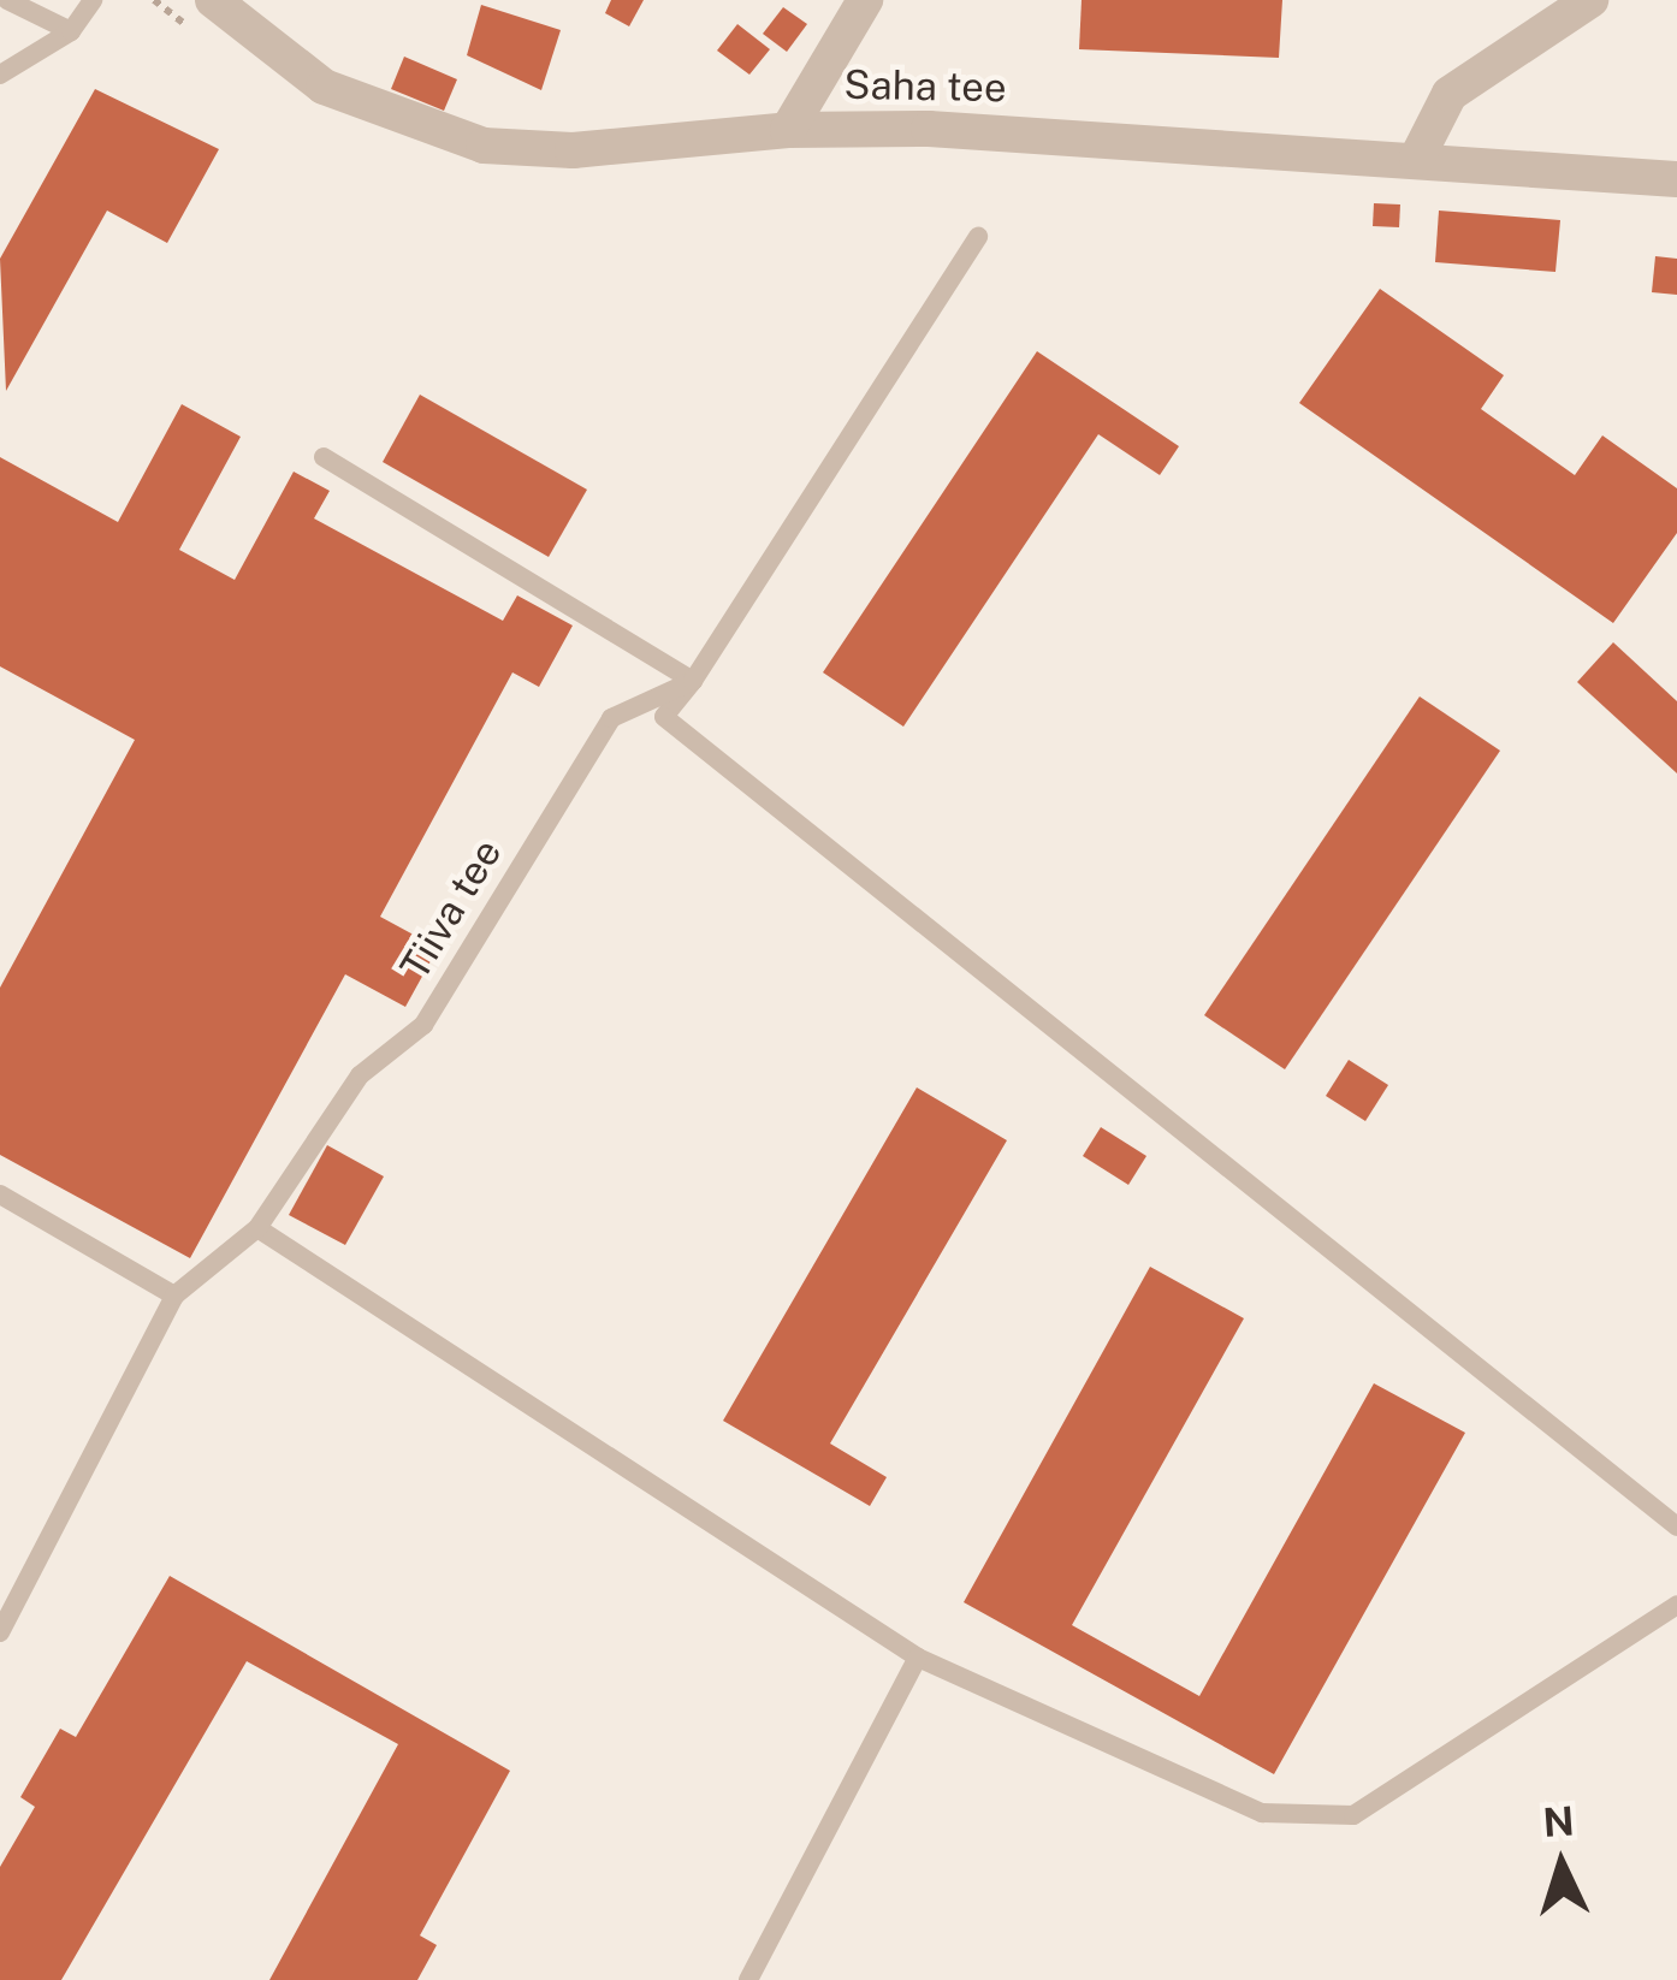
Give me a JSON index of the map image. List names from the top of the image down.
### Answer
{
  "streets": {
    "street": ["Saha tee"],
    "lane": ["Tiiva tee"]
  },
  "north": "top"
}
